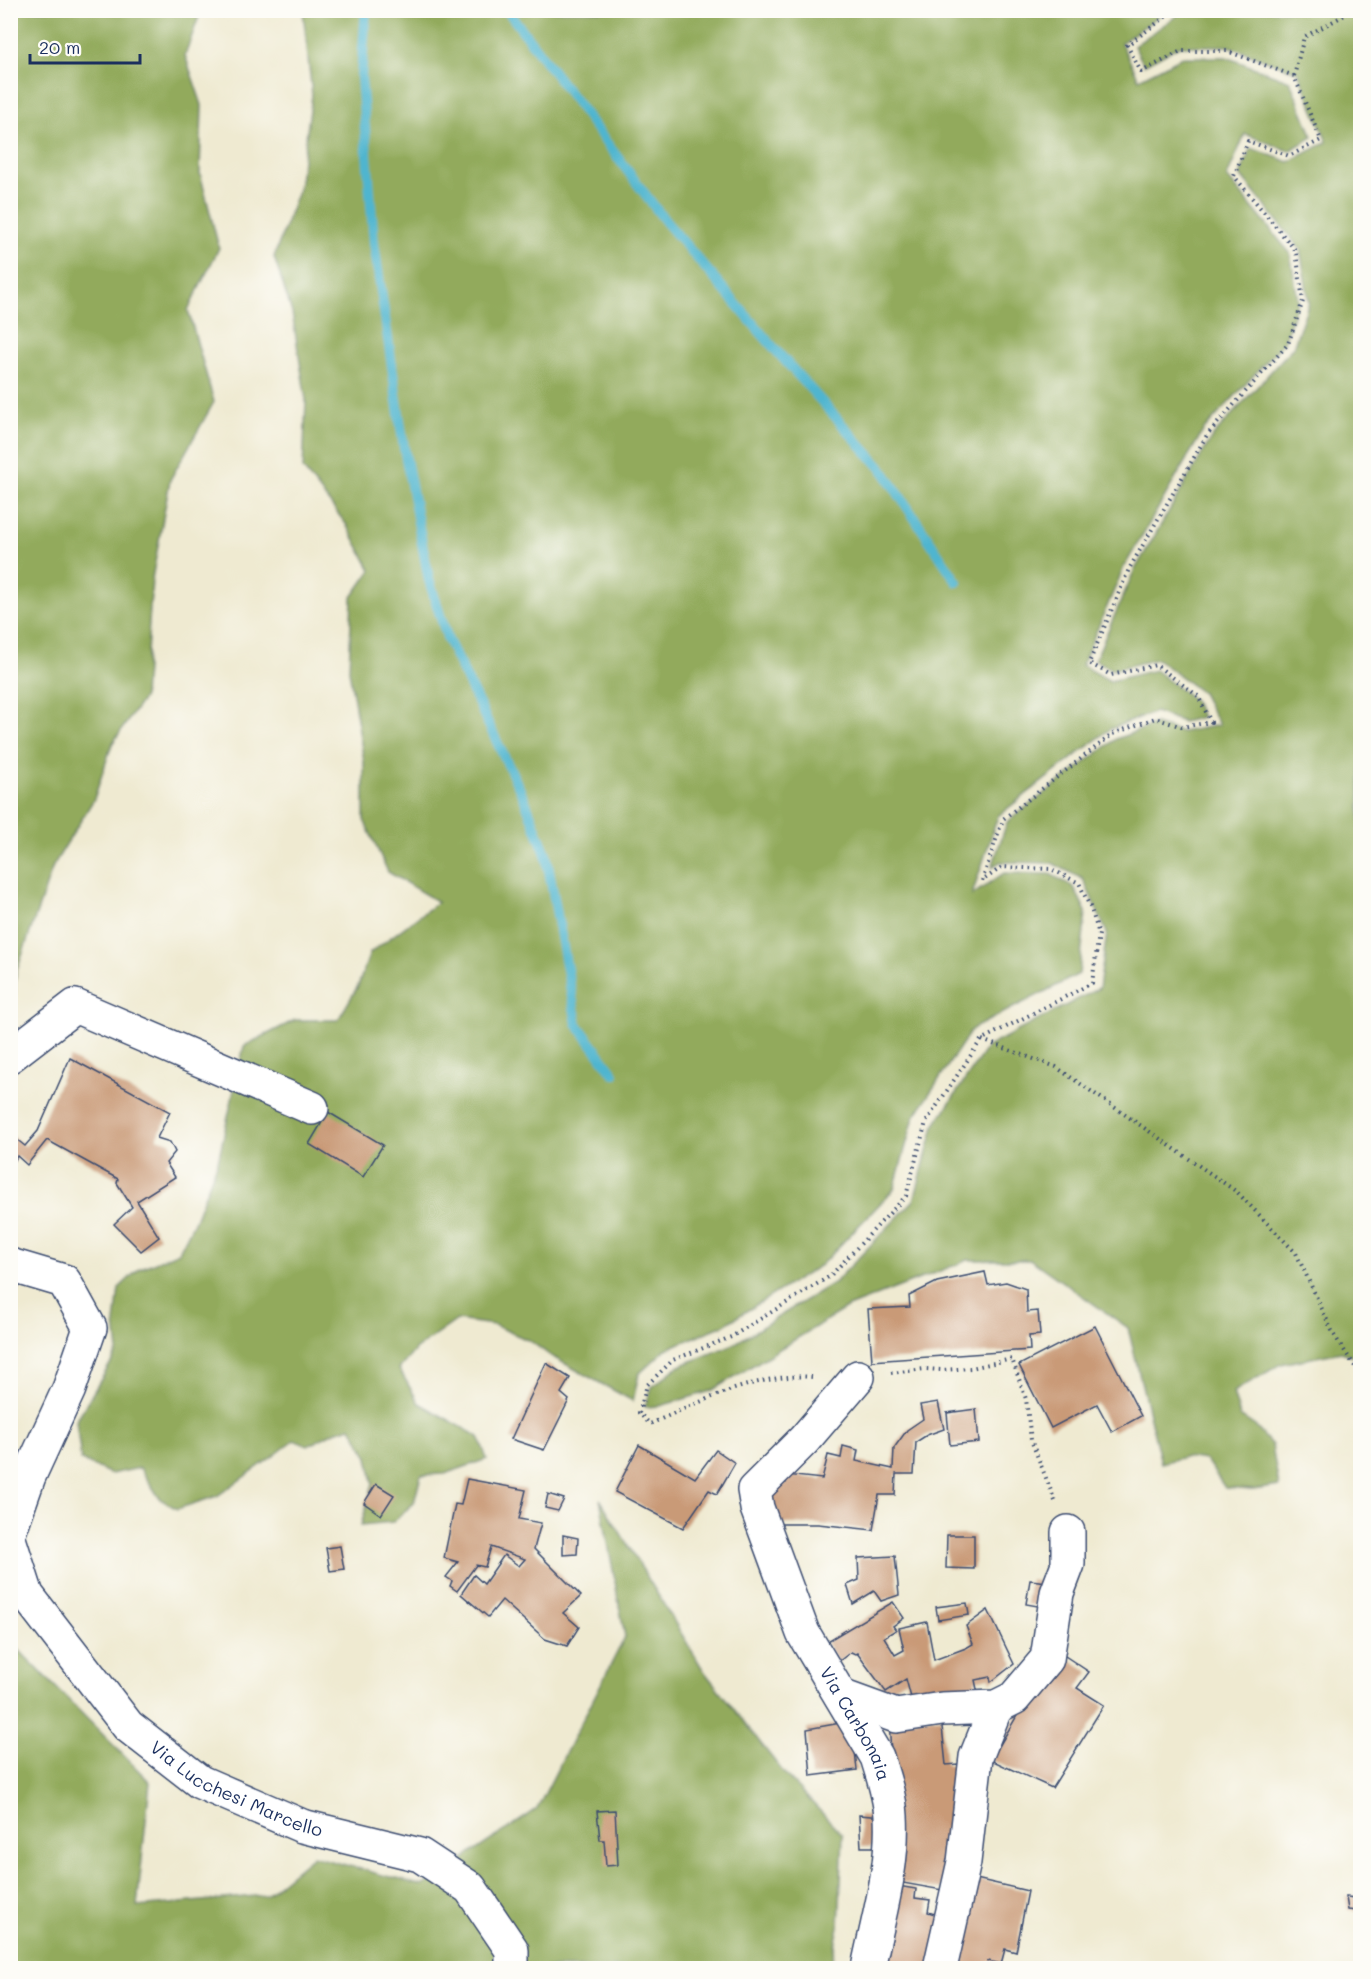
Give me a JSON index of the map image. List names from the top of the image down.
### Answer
{
  "streets": {
    "street": ["Via Carbonaia", "Via Lucchesi Marcello"]
  },
  "scale_bar": "20 m"
}
